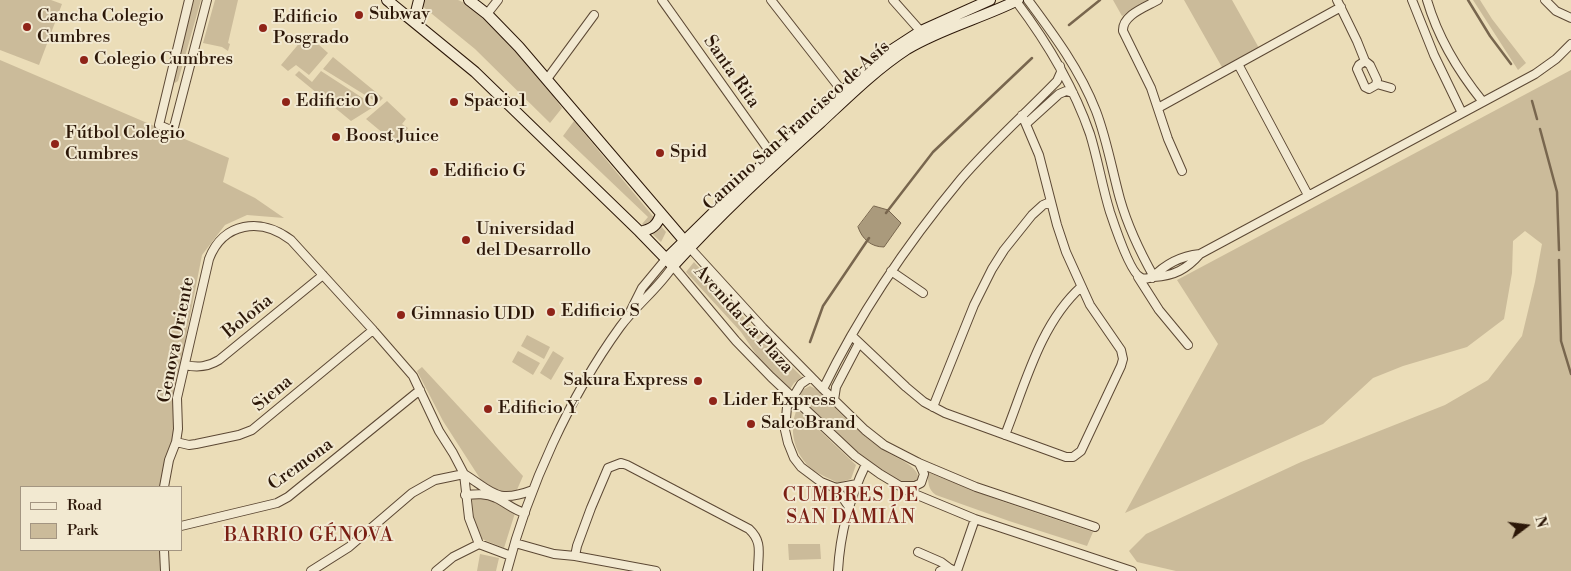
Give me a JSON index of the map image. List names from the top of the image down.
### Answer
{
  "streets": {
    "main road": ["Camino San Francisco de Asís", "Avenida La Plaza"],
    "street": [
      "Santa Rita",
      "Boloña",
      "Genova Oriente",
      "Siena",
      "Cremona"
    ]
  },
  "crossings": [
    ["Santa Rita", "Camino San Francisco de Asís"],
    ["Camino San Francisco de Asís", "Avenida La Plaza"],
    ["Boloña", "Genova Oriente"],
    ["Genova Oriente", "Siena"]
  ],
  "districts": ["CUMBRES DE SAN DAMIÁN", "BARRIO GÉNOVA"],
  "places": [
    "Subway",
    "Cancha Colegio Cumbres",
    "Edificio Posgrado",
    "Colegio Cumbres",
    "Edificio O",
    "Spacio1",
    "Boost Juice",
    "Fútbol Colegio Cumbres",
    "Spid",
    "Edificio G",
    "Universidad del Desarrollo",
    "Edificio S",
    "Gimnasio UDD",
    "Sakura Express",
    "Lider Express",
    "Edificio Y",
    "SalcoBrand"
  ],
  "legend": ["Road", "Park"],
  "north": "right"
}
